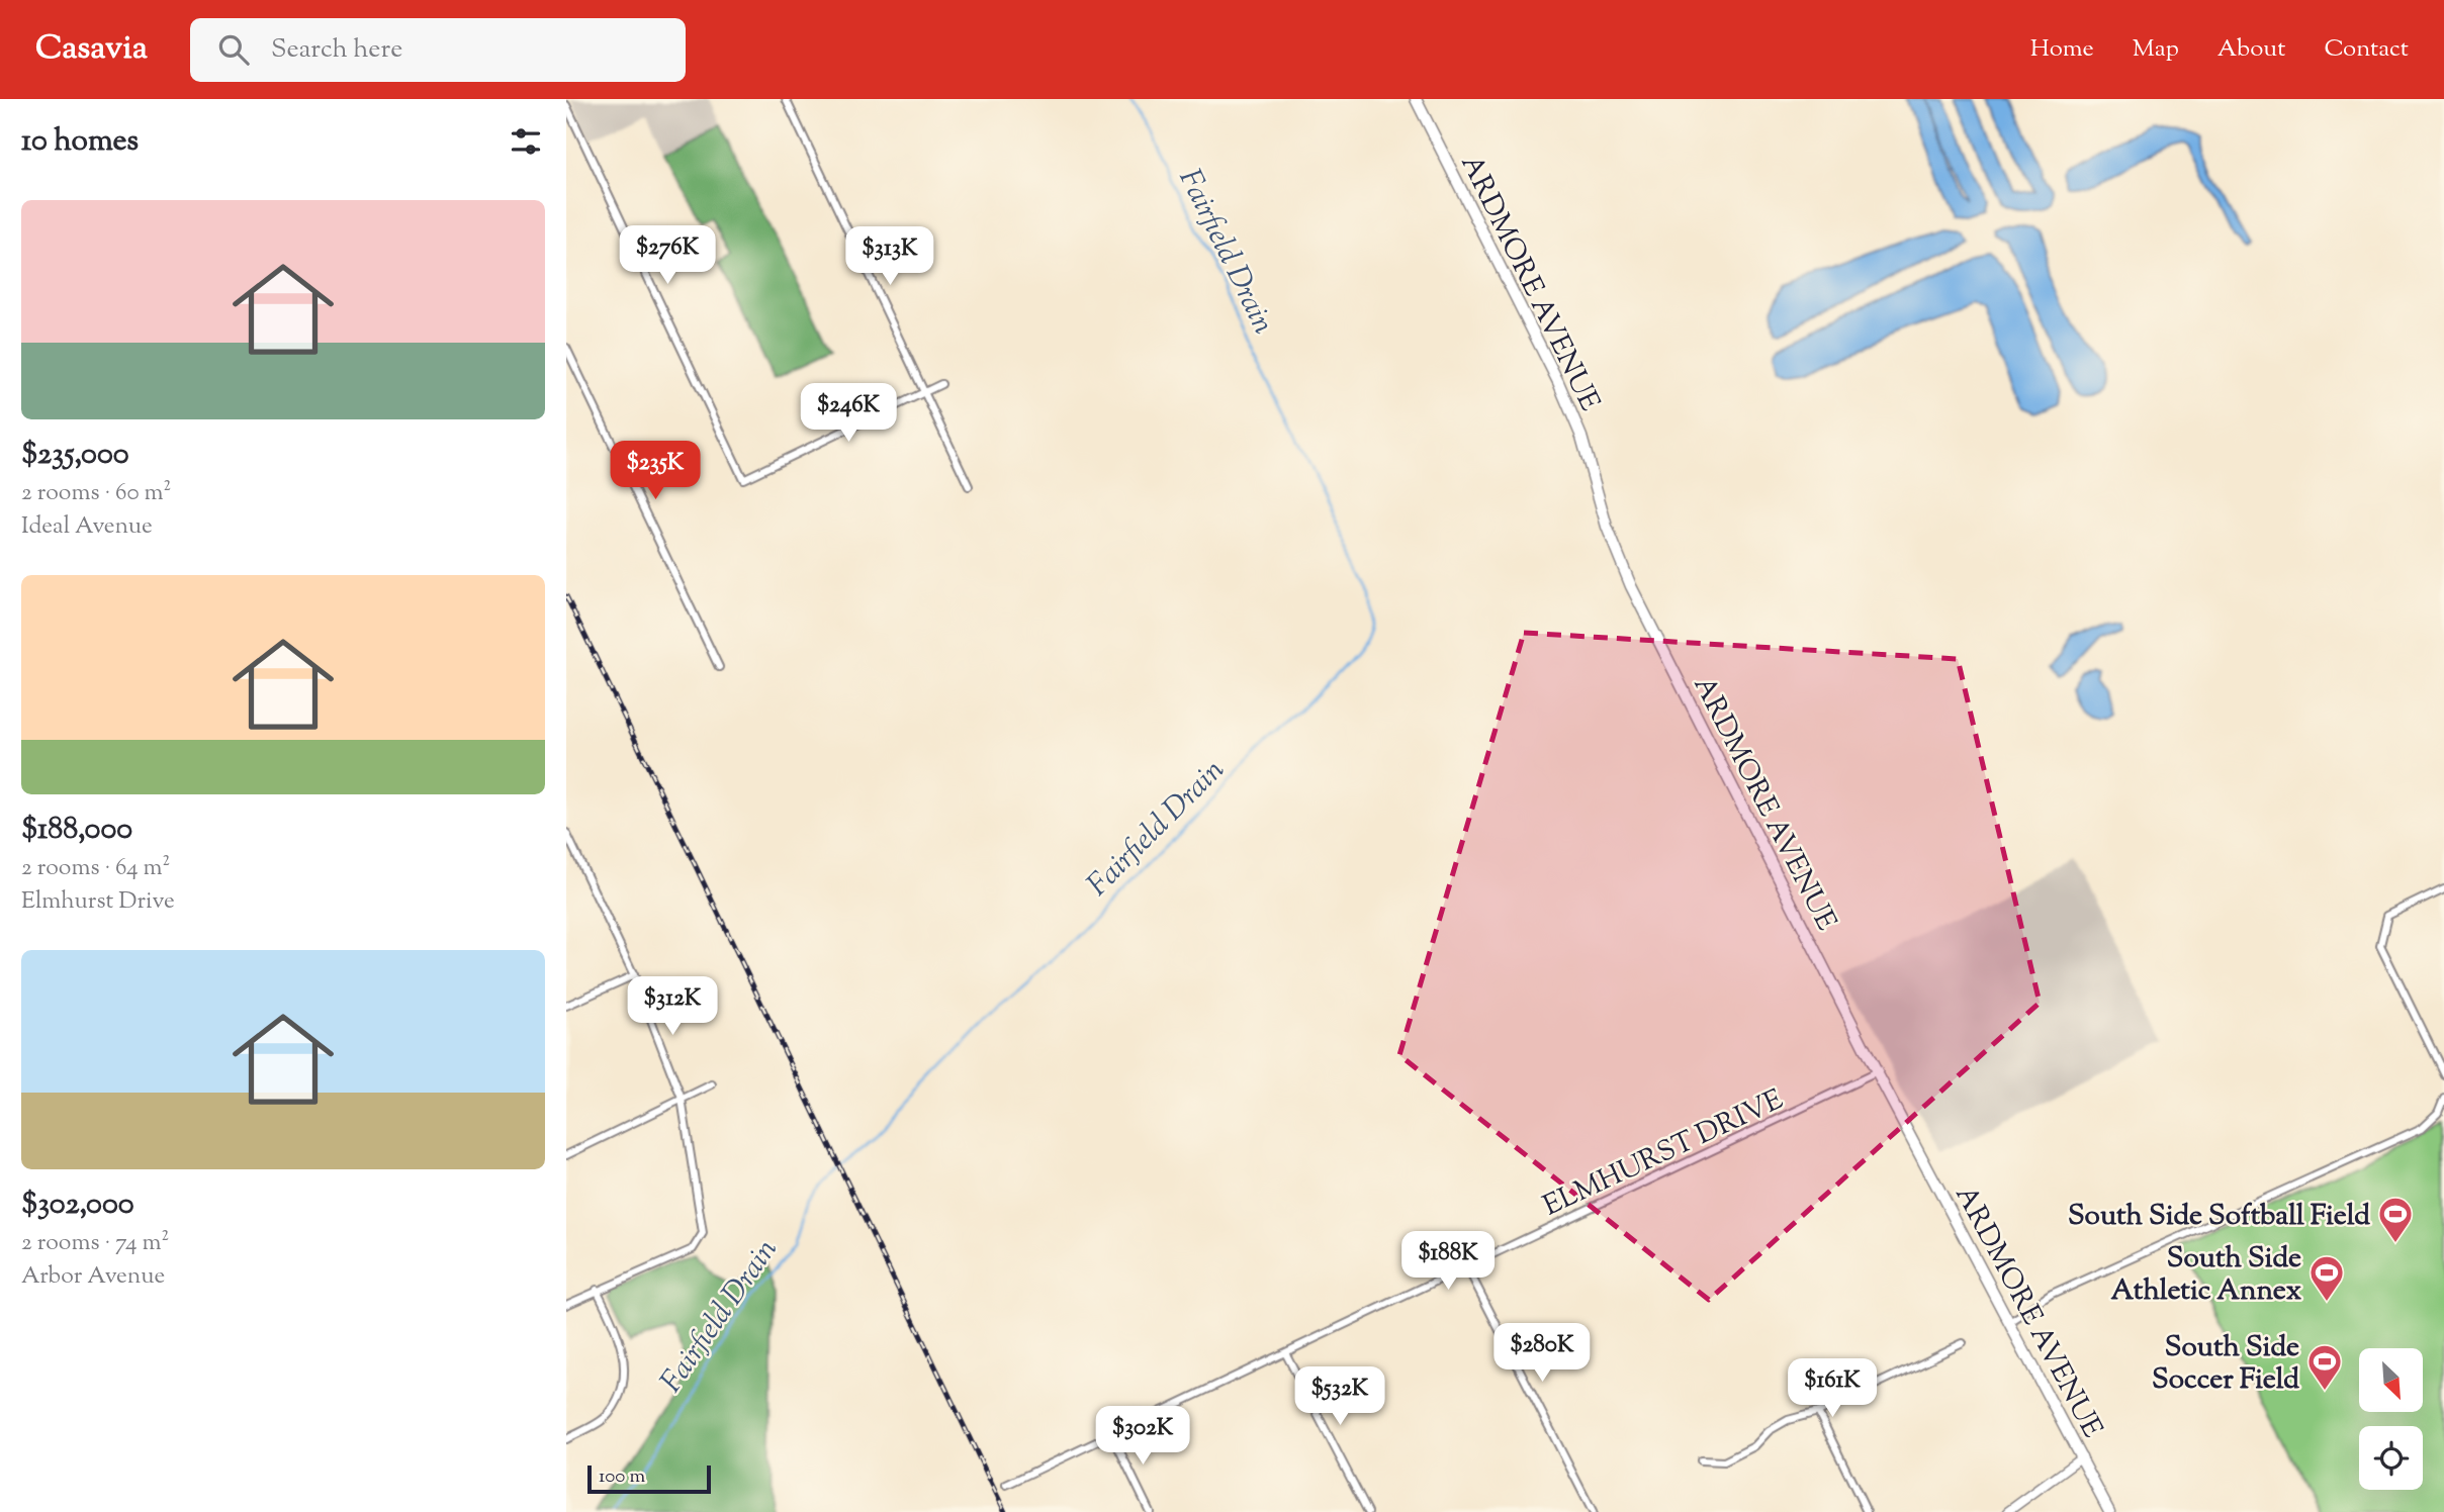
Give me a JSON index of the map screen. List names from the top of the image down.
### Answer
{
  "streets": {
    "main road": ["ARDMORE AVENUE"],
    "street": ["ELMHURST DRIVE"]
  },
  "crossings": [
    ["ARDMORE AVENUE", "ELMHURST DRIVE"]
  ],
  "water": ["Fairfield Drain"],
  "places": {
    "sports": ["South Side Softball Field", "South Side Athletic Annex", "South Side Soccer Field"]
  },
  "scale_bar": "100 m",
  "north": "bottom right",
  "page": {
    "header": "Casavia",
    "search": "Search here",
    "nav": [
      "Home",
      "Map",
      "About",
      "Contact"
    ],
    "heading": "10 homes",
    "list": [
      {
        "name": "$235,000",
        "note": "2 rooms · 60 m² · Ideal Avenue"
      },
      {
        "name": "$188,000",
        "note": "2 rooms · 64 m² · Elmhurst Drive"
      },
      {
        "name": "$302,000",
        "note": "2 rooms · 74 m² · Arbor Avenue"
      }
    ],
    "price": [
      "$276K",
      "$313K",
      "$246K",
      "$235K",
      "$312K",
      "$188K",
      "$280K",
      "$161K",
      "$532K",
      "$302K"
    ],
    "scale": "100 m"
  }
}
